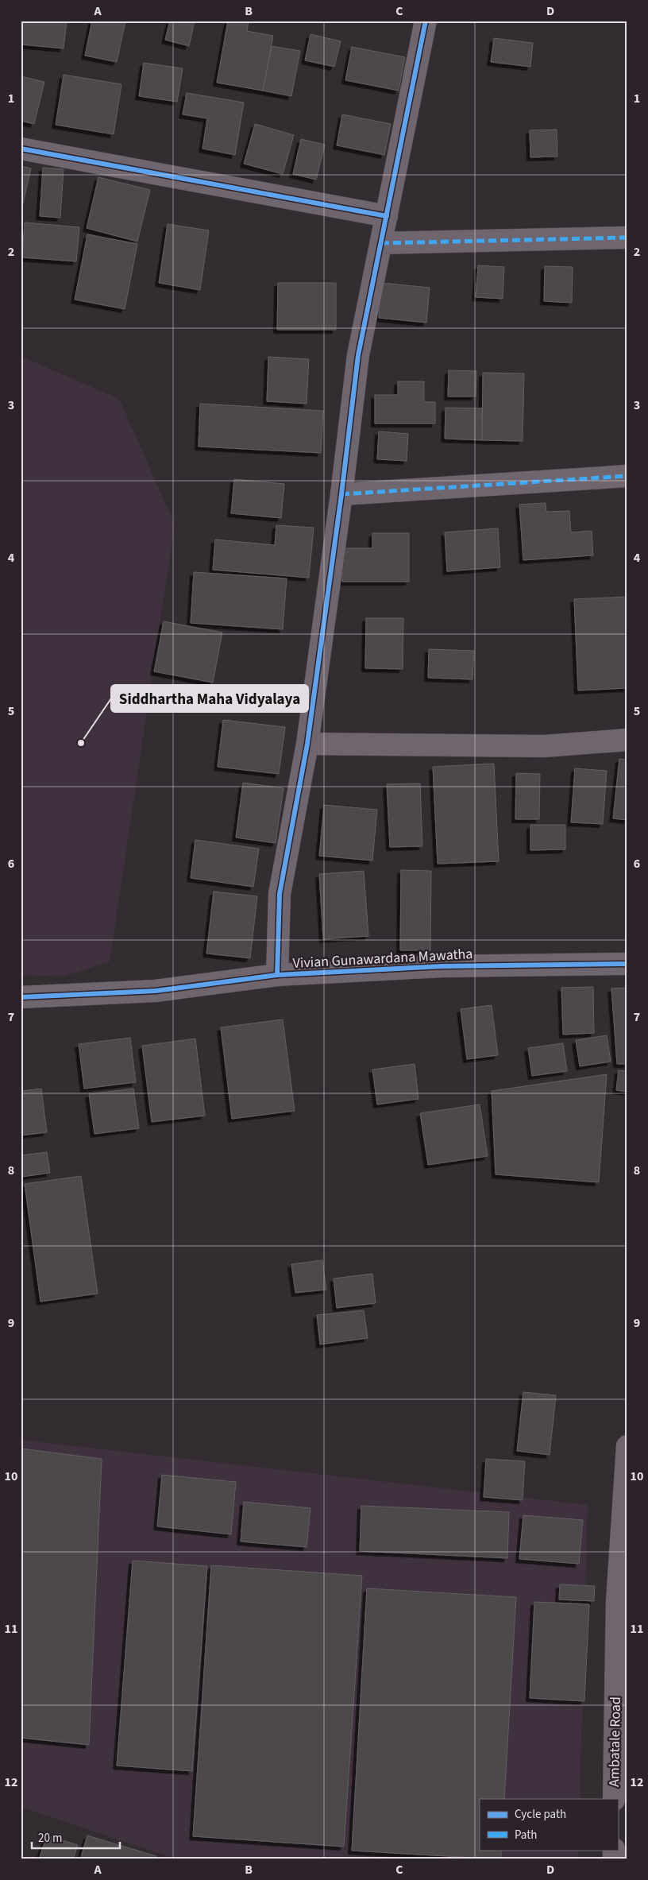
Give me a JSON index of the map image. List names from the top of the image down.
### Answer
{
  "streets": {
    "main road": ["Ambatale Road"],
    "street": ["Vivian Gunawardana Mawatha"]
  },
  "places": ["Siddhartha Maha Vidyalaya"],
  "legend": ["Cycle path", "Path"],
  "scale_bar": "20 m",
  "grid": {
    "columns": [
      "A",
      "B",
      "C",
      "D"
    ],
    "rows": [
      "1",
      "2",
      "3",
      "4",
      "5",
      "6",
      "7",
      "8",
      "9",
      "10",
      "11",
      "12"
    ]
  }
}
